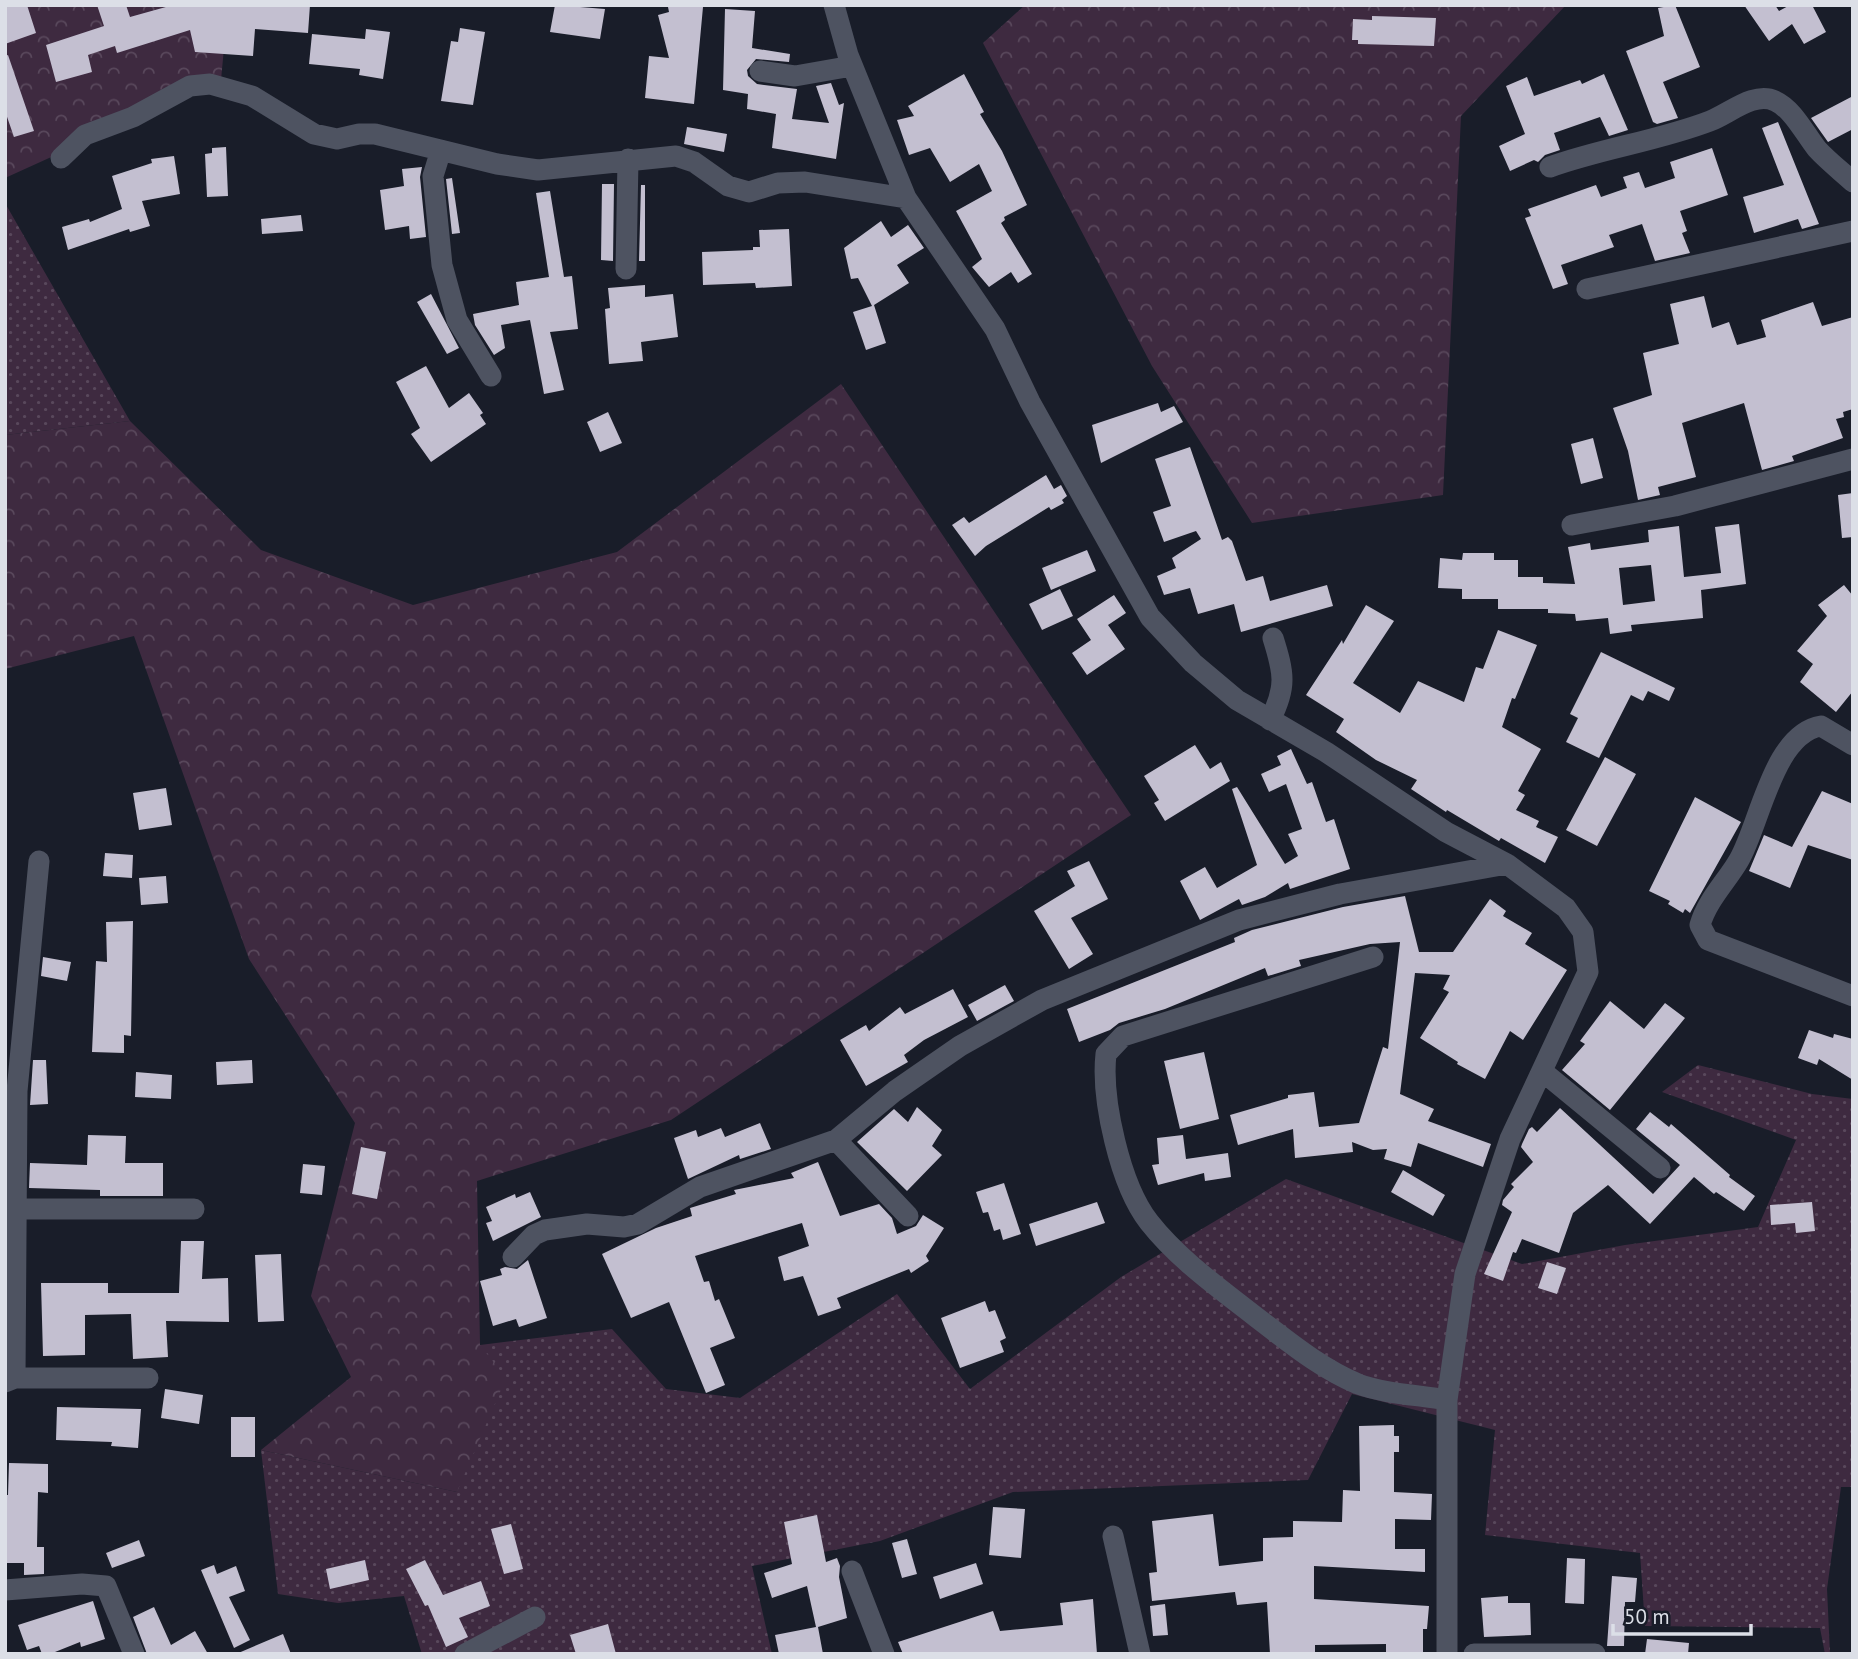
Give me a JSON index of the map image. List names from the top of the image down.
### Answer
{
  "scale_bar": "50 m"
}
